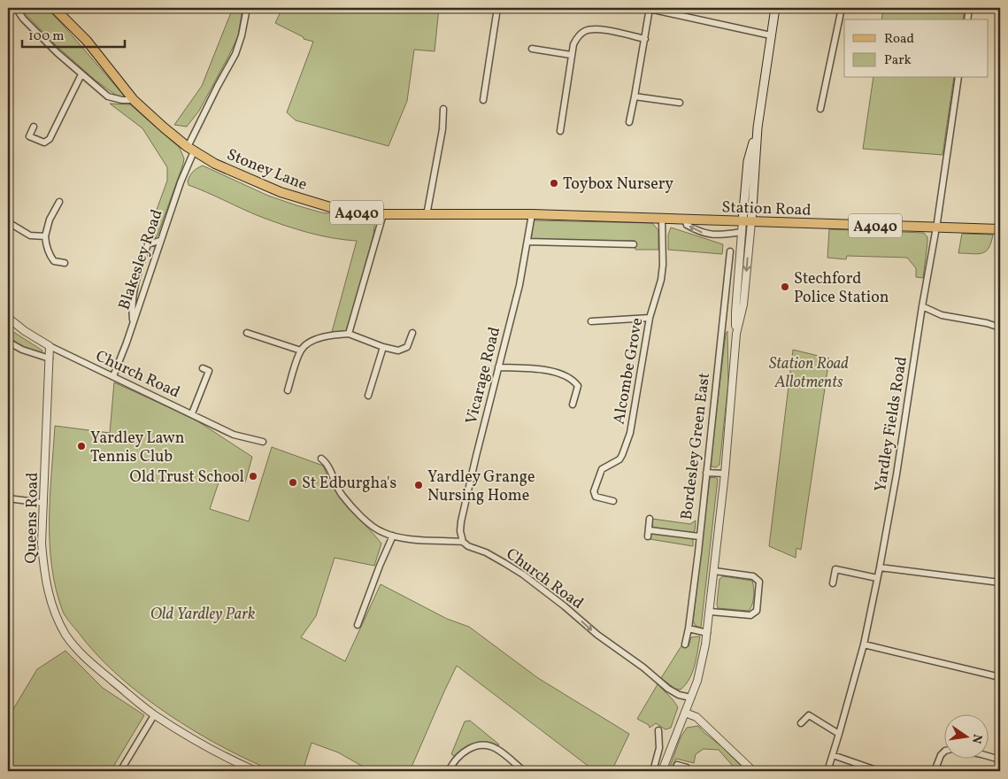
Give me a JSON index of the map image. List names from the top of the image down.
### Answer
{
  "streets": {
    "main road": [
      "Stoney Lane",
      "Station Road",
      "A4040",
      "Bordesley Green East"
    ],
    "street": [
      "Blakesley Road",
      "Alcombe Grove",
      "Church Road",
      "Vicarage Road",
      "Yardley Fields Road",
      "Queens Road"
    ]
  },
  "crossings": [
    ["Stoney Lane", "Station Road"],
    ["Stoney Lane", "Blakesley Road"],
    ["Stoney Lane", "Vicarage Road"],
    ["Station Road", "Alcombe Grove"],
    ["Station Road", "Vicarage Road"],
    ["Station Road", "Yardley Fields Road"],
    ["Station Road", "Bordesley Green East"],
    ["Blakesley Road", "Church Road"],
    ["Church Road", "Vicarage Road"],
    ["Church Road", "Bordesley Green East"],
    ["Church Road", "Queens Road"]
  ],
  "one_way": ["Church Road"],
  "parks": ["Station Road Allotments", "Old Yardley Park"],
  "places": [
    "Toybox Nursery",
    "Stechford Police Station",
    "Yardley Lawn Tennis Club",
    "Old Trust School",
    "St Edburgha's",
    "Yardley Grange Nursing Home"
  ],
  "legend": ["Road", "Park"],
  "scale_bar": "100 m",
  "north": "right"
}
